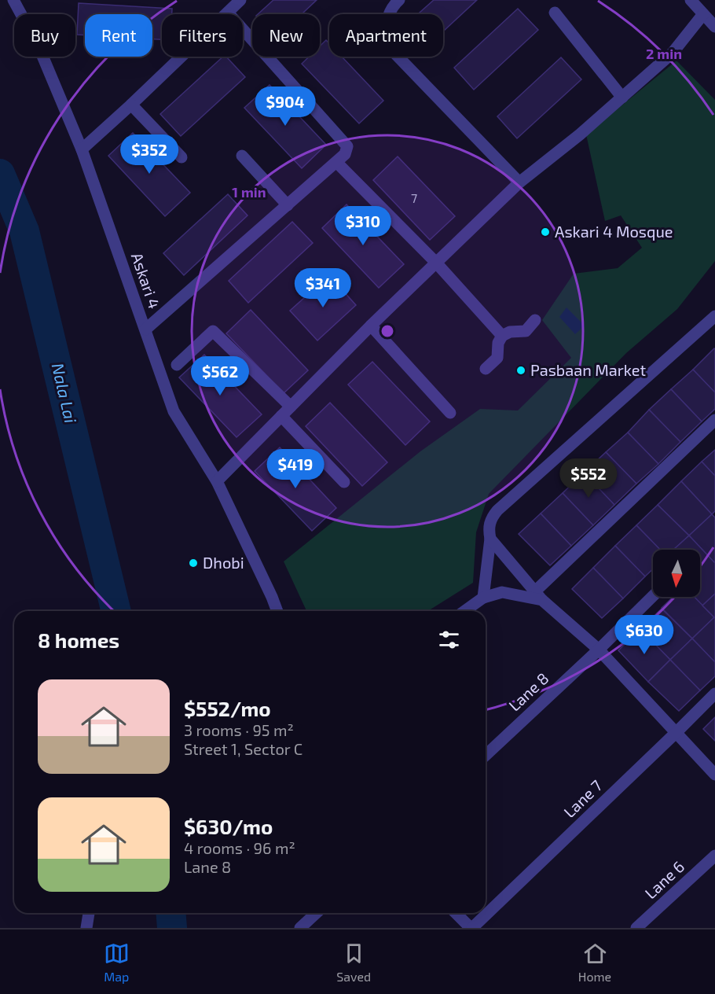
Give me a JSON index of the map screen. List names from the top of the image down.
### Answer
{
  "streets": {
    "street": [
      "Askari 4",
      "Lane 8",
      "Lane 7",
      "Lane 6"
    ]
  },
  "water": ["Nala Lai"],
  "places": ["Askari 4 Mosque", "Pasbaan Market", "Dhobi"],
  "house_numbers": ["7"],
  "north": "bottom",
  "page": {
    "chip": [
      "Buy",
      "Rent",
      "Filters",
      "New",
      "Apartment"
    ],
    "price": [
      "$904",
      "$352",
      "$310",
      "$341",
      "$562",
      "$419",
      "$552",
      "$630"
    ],
    "heading": "8 homes",
    "list": [
      {
        "name": "$552/mo",
        "note": "3 rooms · 95 m² · Street 1, Sector C"
      },
      {
        "name": "$630/mo",
        "note": "4 rooms · 96 m² · Lane 8"
      }
    ],
    "tabs": ["Map", "Saved", "Home"]
  },
  "rings": ["2 min", "1 min"]
}
